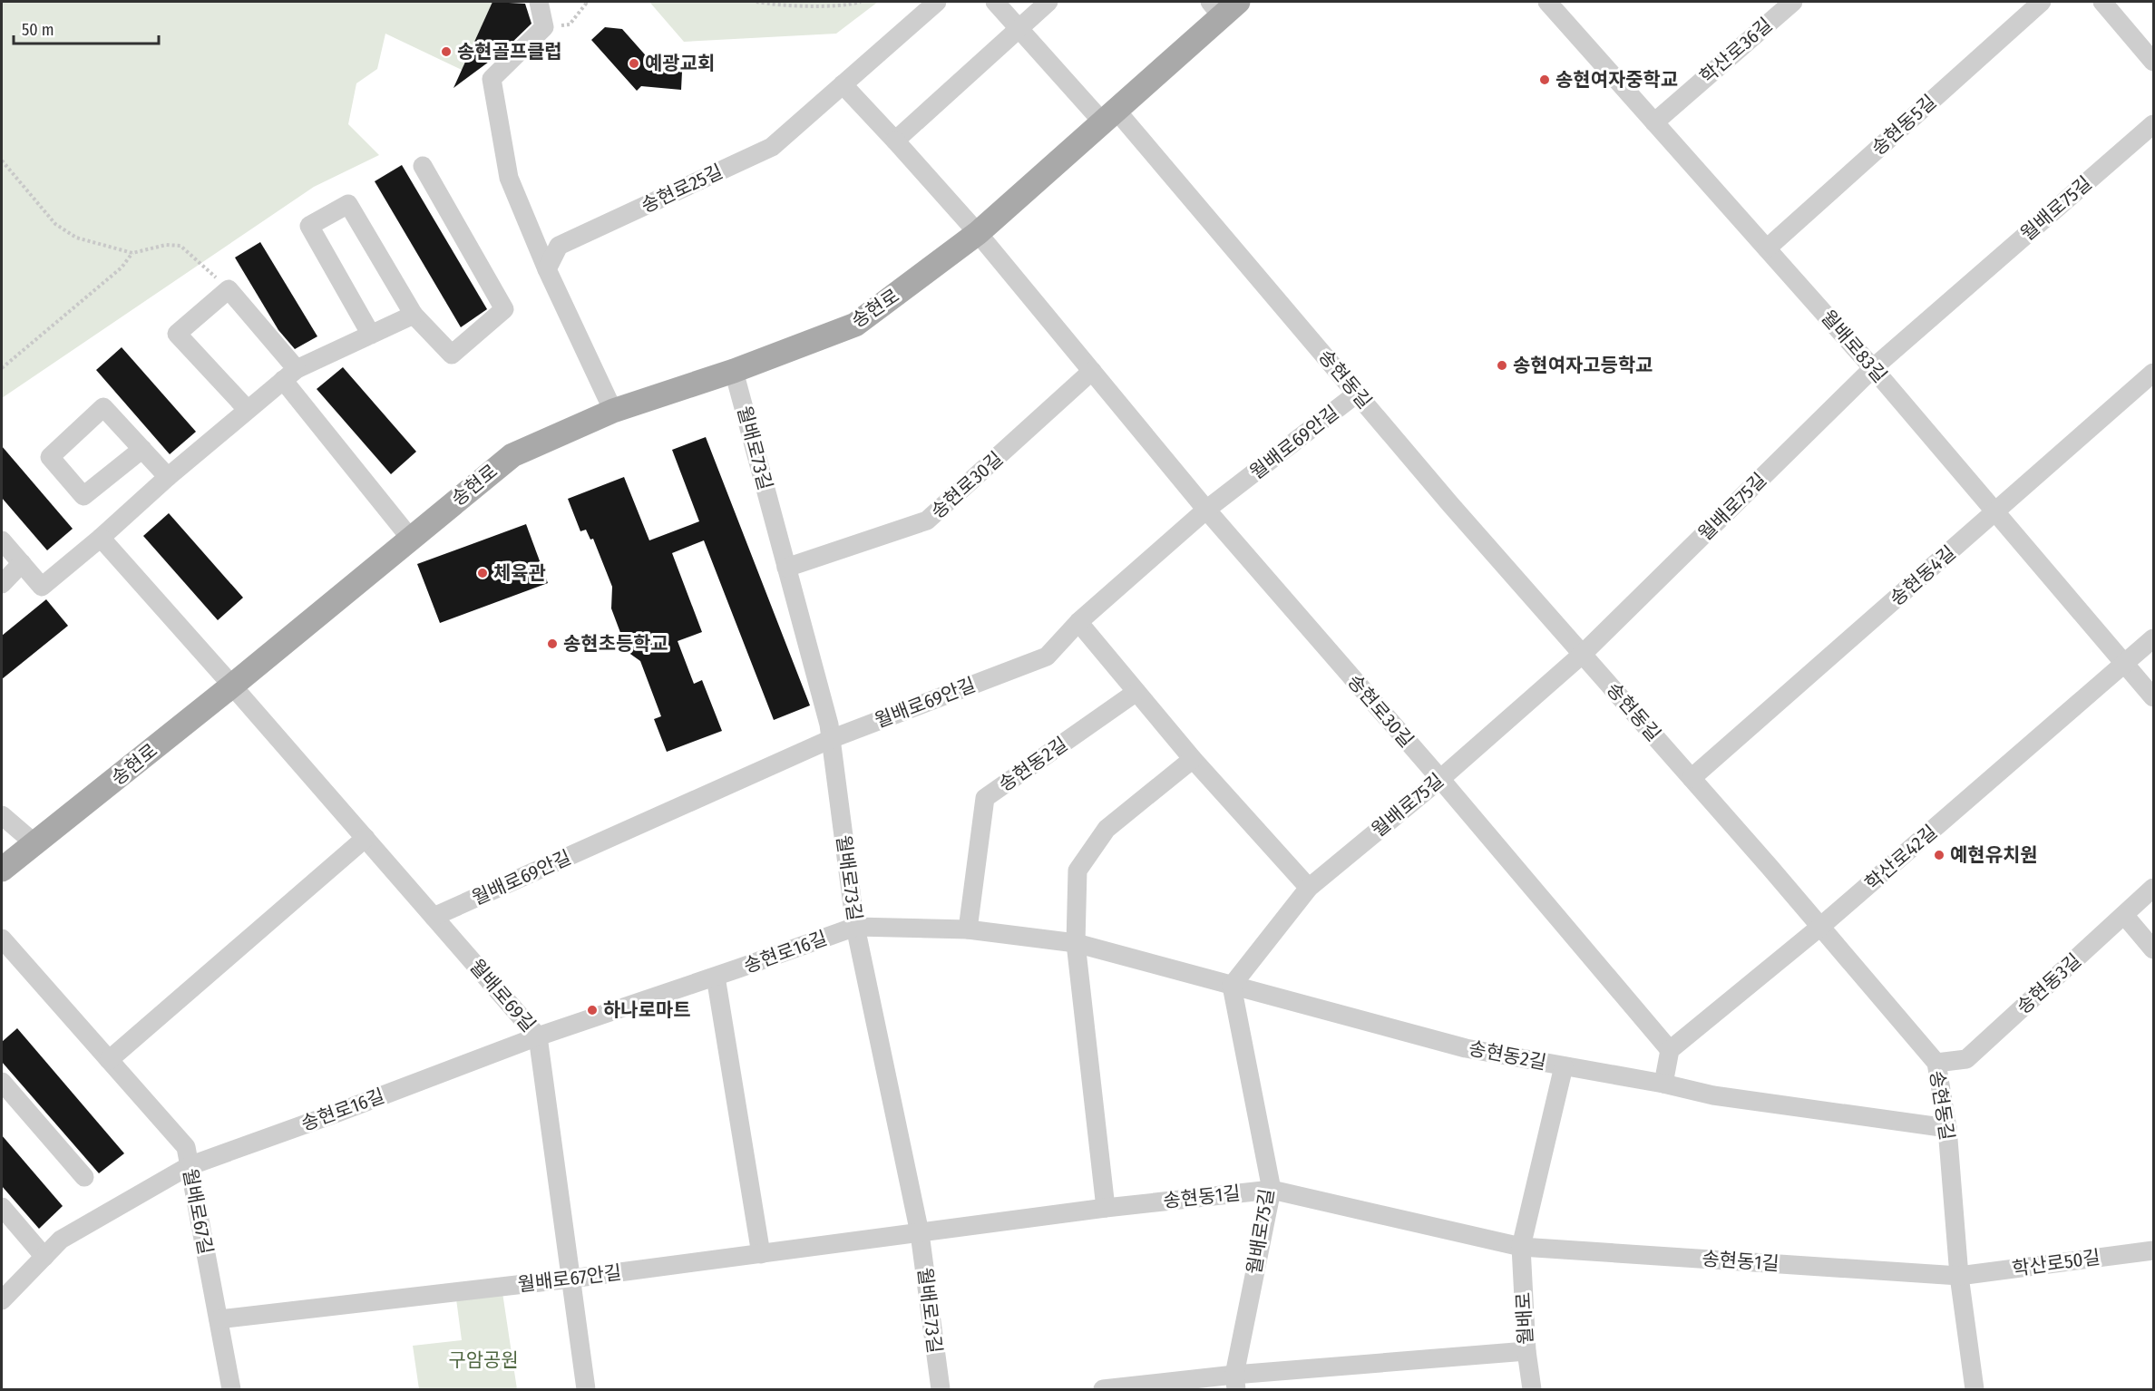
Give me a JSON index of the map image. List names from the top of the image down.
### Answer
{
  "streets": {
    "main road": ["송현로"],
    "street": [
      "학산로36길",
      "송현동5길",
      "송현로25길",
      "월배로75길",
      "월배로83길",
      "송현동길",
      "월배로69안길",
      "월배로73길",
      "송현로30길",
      "송현동4길",
      "송현동2길",
      "학산로42길",
      "송현로16길",
      "송현동3길",
      "월배로69길",
      "송현동1길",
      "월배로67길",
      "학산로50길",
      "월배로67안길",
      "월배로"
    ]
  },
  "crossings": [
    ["학산로36길", "월배로83길"],
    ["송현동5길", "월배로83길"],
    ["월배로75길", "월배로83길"],
    ["월배로75길", "송현동길"],
    ["월배로75길", "송현로30길"],
    ["월배로75길", "송현동2길"],
    ["월배로75길", "송현동1길"],
    ["송현로", "송현동길"],
    ["송현로", "월배로73길"],
    ["송현로", "송현로30길"],
    ["송현로", "월배로69길"],
    ["월배로83길", "송현동4길"],
    ["월배로83길", "학산로42길"],
    ["송현동길", "월배로69안길"],
    ["송현동길", "송현동4길"],
    ["송현동길", "송현동2길"],
    ["송현동길", "학산로42길"],
    ["송현동길", "송현동3길"],
    ["송현동길", "송현동1길"],
    ["송현동길", "학산로50길"],
    ["월배로69안길", "월배로73길"],
    ["월배로69안길", "송현로30길"],
    ["월배로69안길", "월배로69길"],
    ["월배로73길", "송현로30길"],
    ["월배로73길", "송현동2길"],
    ["월배로73길", "송현로16길"],
    ["월배로73길", "송현동1길"],
    ["월배로73길", "월배로67안길"],
    ["송현로30길", "학산로42길"],
    ["송현동2길", "송현로16길"],
    ["송현로16길", "월배로69길"],
    ["송현로16길", "월배로67길"],
    ["월배로69길", "월배로67안길"],
    ["송현동1길", "학산로50길"],
    ["송현동1길", "월배로67안길"],
    ["송현동1길", "월배로"],
    ["월배로67길", "월배로67안길"]
  ],
  "parks": ["구암공원"],
  "places": [
    "송현골프클럽",
    "예광교회",
    "송현여자중학교",
    "송현여자고등학교",
    "체육관",
    "송현초등학교",
    "예현유치원",
    "하나로마트"
  ],
  "scale_bar": "50 m"
}
